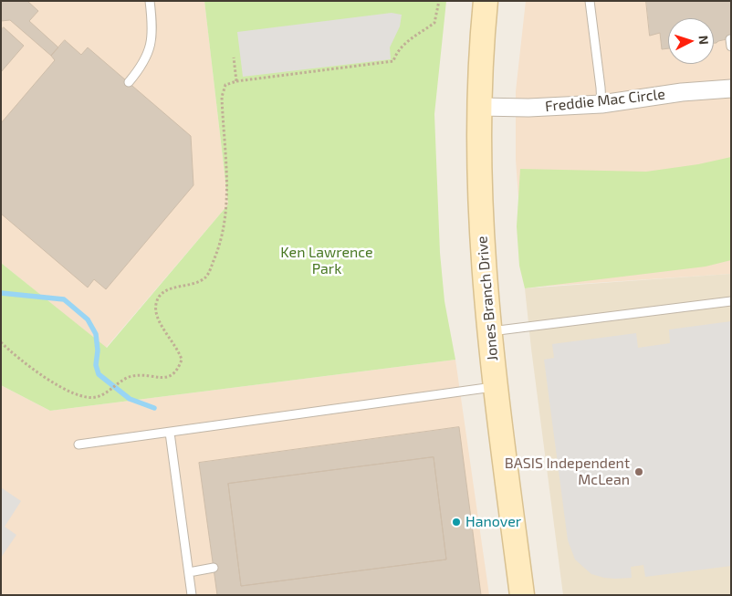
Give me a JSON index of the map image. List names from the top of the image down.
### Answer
{
  "streets": {
    "main road": ["Jones Branch Drive"],
    "street": ["Freddie Mac Circle"]
  },
  "crossings": [
    ["Freddie Mac Circle", "Jones Branch Drive"]
  ],
  "parks": ["Ken Lawrence Park"],
  "places": ["BASIS Independent McLean", "Hanover"],
  "north": "right"
}
